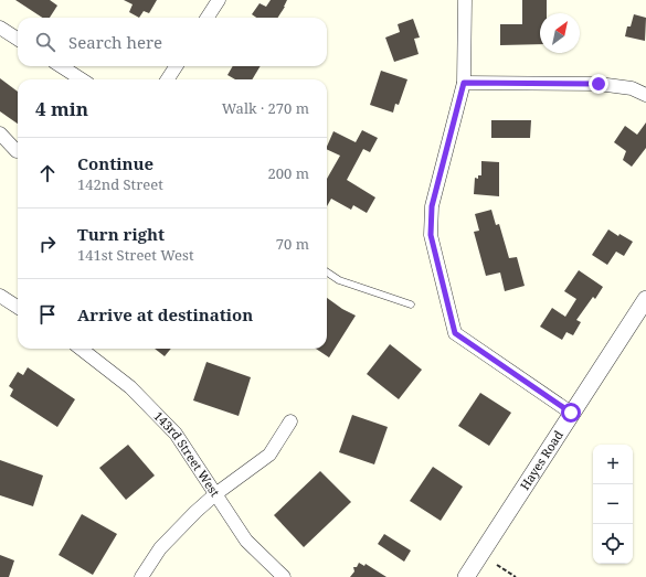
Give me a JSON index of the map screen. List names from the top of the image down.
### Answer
{
  "streets": {
    "street": ["143rd Street West", "Hayes Road"]
  },
  "north": "top right",
  "page": {
    "search": "Search here",
    "heading": ["4 min", "Walk · 270 m"],
    "list": [
      ["Continue", "142nd Street", "200 m"],
      ["Turn right", "141st Street West", "70 m"],
      "Arrive at destination"
    ],
    "map_buttons": ["+", "−"]
  }
}
